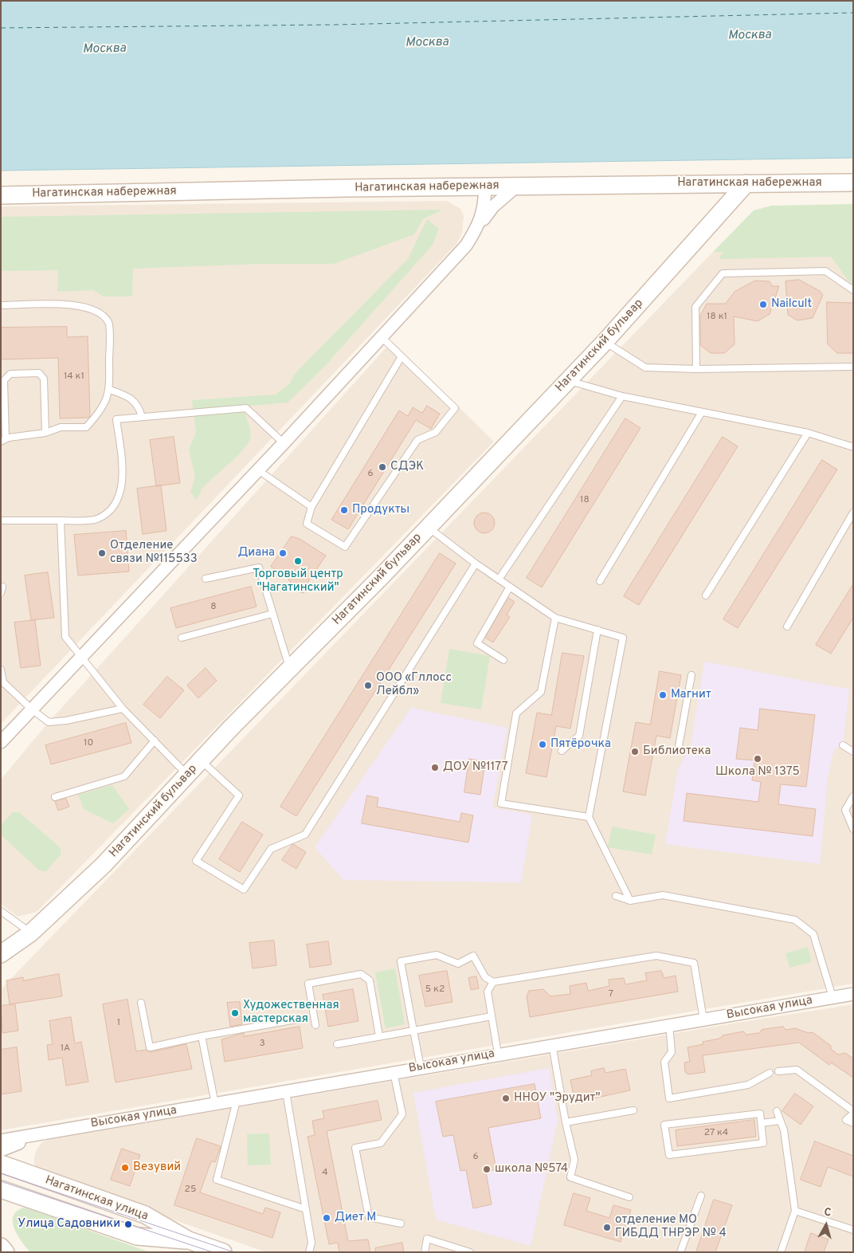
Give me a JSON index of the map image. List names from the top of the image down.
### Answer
{
  "streets": {
    "street": [
      "Нагатинская набережная",
      "Нагатинский бульвар",
      "Высокая улица",
      "Нагатинская улица"
    ]
  },
  "crossings": [
    ["Нагатинская набережная", "Нагатинский бульвар"]
  ],
  "water": ["Москва"],
  "places": [
    "Nailcult",
    "СДЭК",
    "Продукты",
    "Отделение связи №115533",
    "Диана",
    "Торговый центр \"Нагатинский\"",
    "ООО «Гллосс Лейбл»",
    "Магнит",
    "Пятёрочка",
    "Библиотека",
    "Школа № 1375",
    "ДОУ №1177",
    "Художественная мастерская",
    "ННОУ \"Эрудит\"",
    "Везувий",
    "школа №574",
    "Диет М",
    "Улица Садовники",
    "отделение МО ГИБДД ТНРЭР № 4"
  ],
  "house_numbers": [
    "18 к1",
    "14 к1",
    "6",
    "18",
    "8",
    "10",
    "5 к2",
    "7",
    "1",
    "3",
    "1А",
    "27 к4",
    "6",
    "4",
    "25"
  ],
  "north": "top"
}
